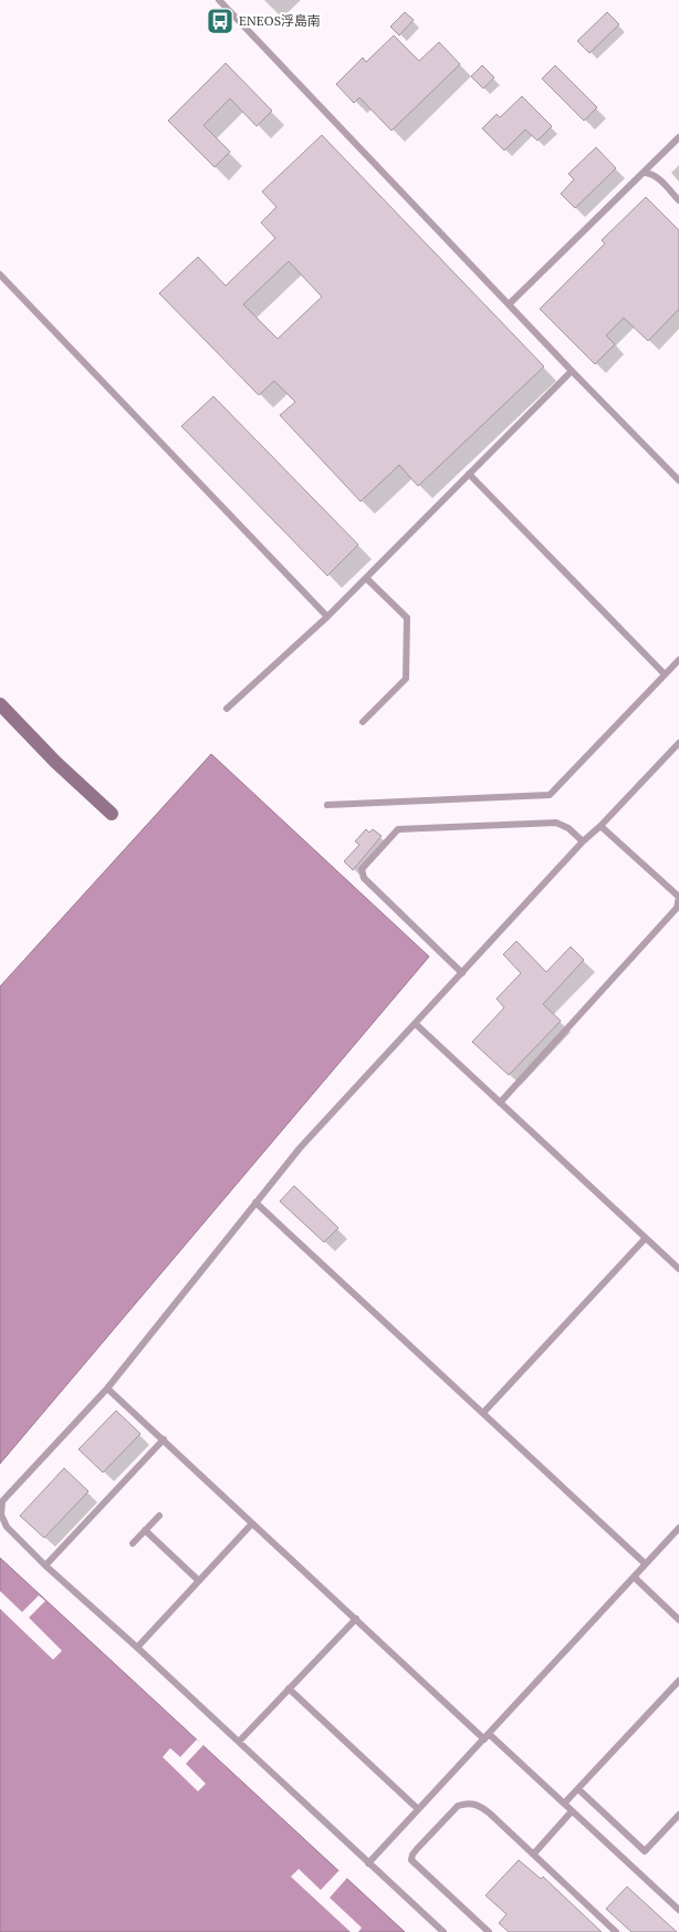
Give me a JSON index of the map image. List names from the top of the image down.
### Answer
{
  "places": {
    "bus stop": ["ENEOS浮島南"]
  }
}
